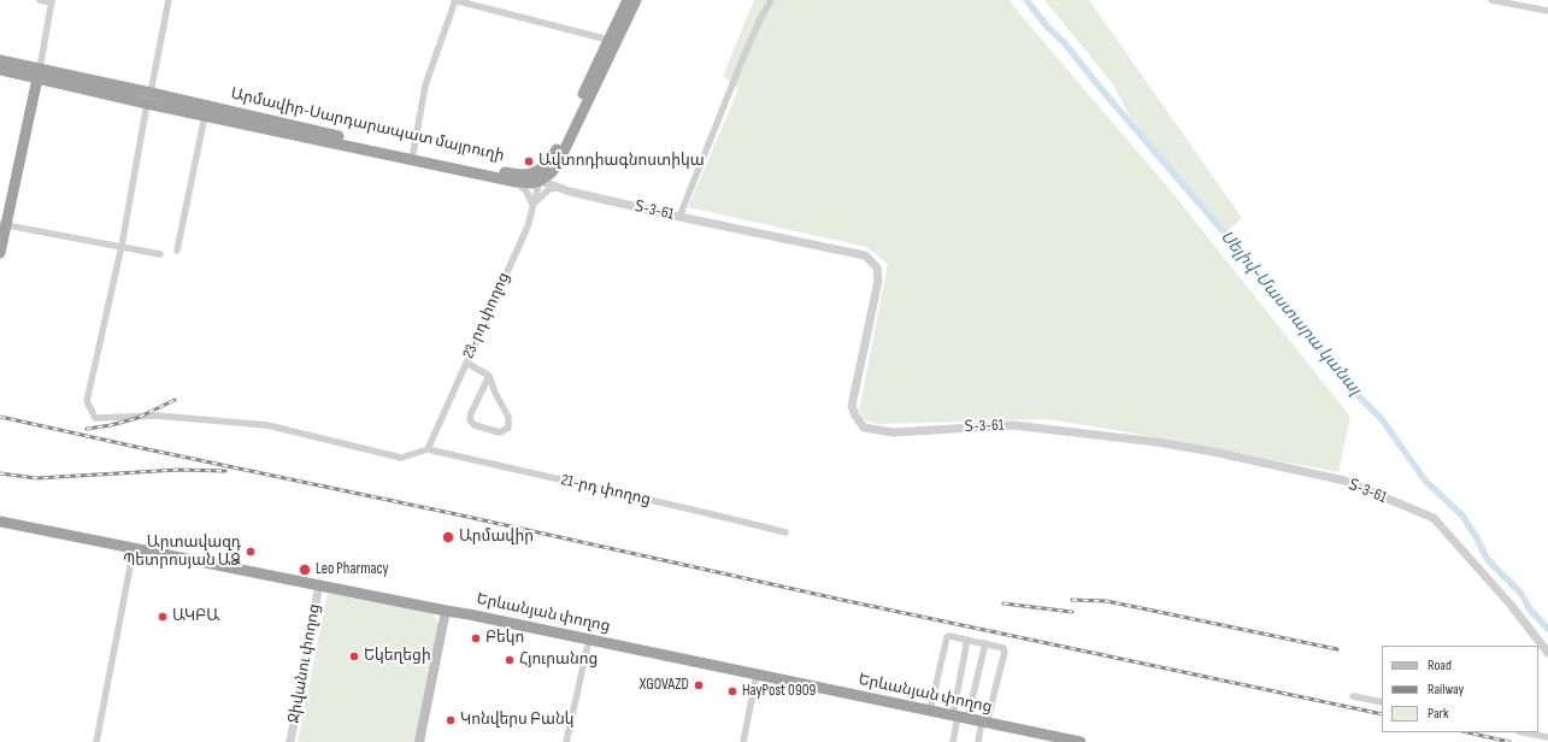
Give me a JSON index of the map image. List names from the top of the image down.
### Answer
{
  "streets": {
    "highway": ["Արմավիր-Սարդարապատ մայրուղի", "Երևանյան փողոց"],
    "street": [
      "Տ-3-61",
      "23-րդ փողոց",
      "21-րդ փողոց",
      "Ջիվանու փողոց"
    ]
  },
  "crossings": [
    ["Արմավիր-Սարդարապատ մայրուղի", "Տ-3-61"],
    ["Արմավիր-Սարդարապատ մայրուղի", "23-րդ փողոց"],
    ["Տ-3-61", "23-րդ փողոց"],
    ["23-րդ փողոց", "21-րդ փողոց"],
    ["Երևանյան փողոց", "Ջիվանու փողոց"]
  ],
  "water": ["Սելիվ֊Մաստարա կանալ"],
  "places": [
    "Ավտոդիագնոստիկա",
    "Արմավիր",
    "Արտավազդ Պետրոսյան ԱՁ",
    "Leo Pharmacy",
    "ԱԿԲԱ",
    "Բեկո",
    "Եկեղեցի",
    "Հյուրանոց",
    "XGOVAZD",
    "HayPost 0909",
    "Կոնվերս Բանկ"
  ],
  "legend": ["Road", "Railway", "Park"]
}
